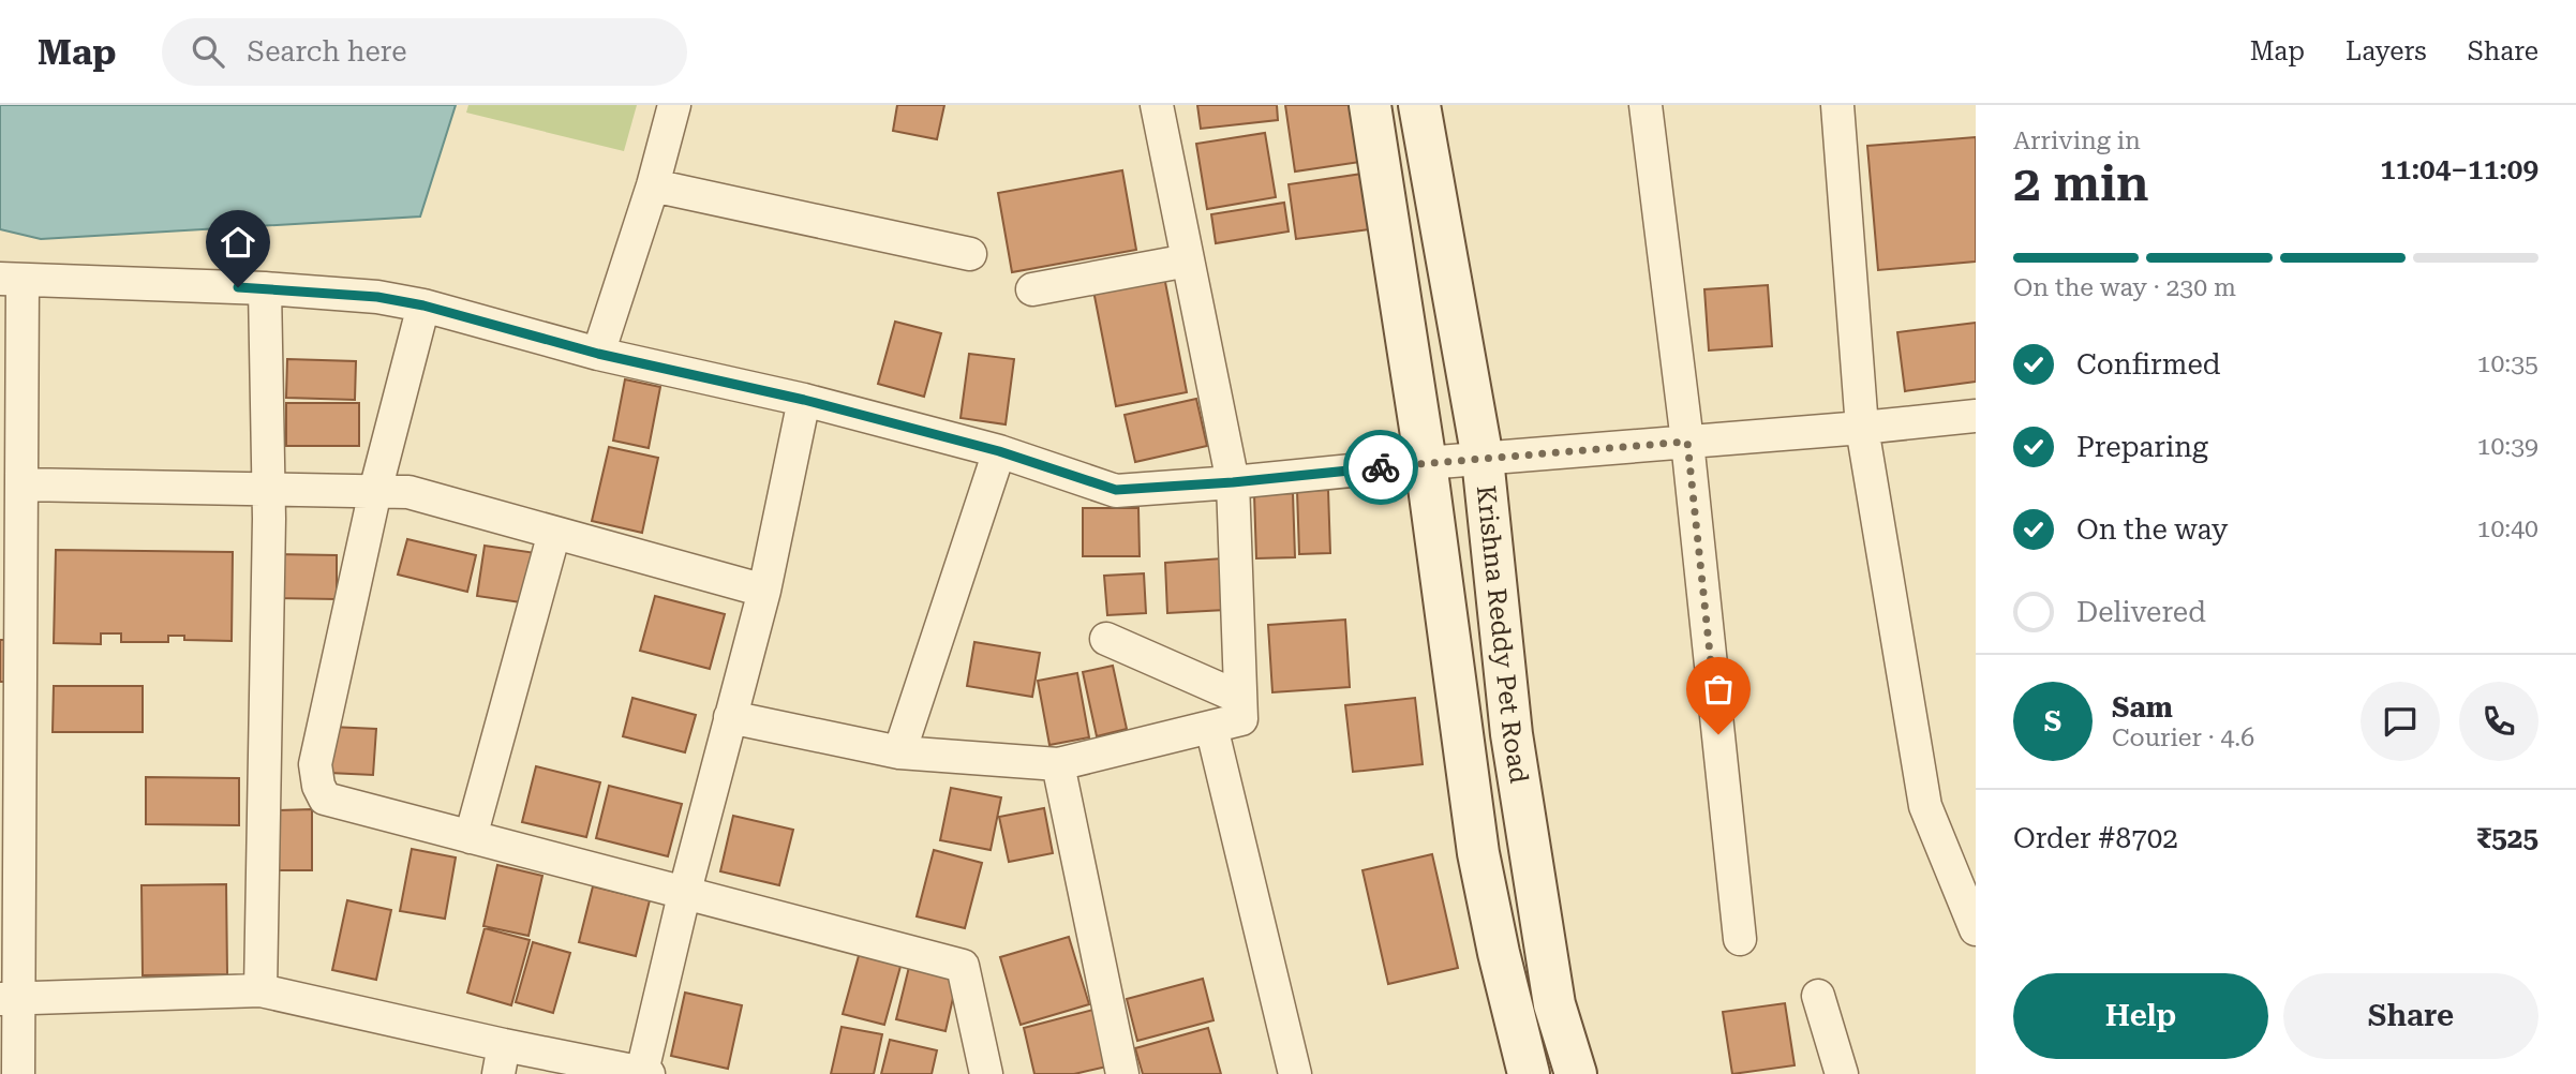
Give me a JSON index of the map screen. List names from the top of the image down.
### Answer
{
  "streets": {
    "main road": ["Krishna Reddy Pet Road"]
  },
  "page": {
    "header": "Map",
    "search": "Search here",
    "nav": ["Map", "Layers", "Share"],
    "heading": ["2 min", "Arriving in", "11:04–11:09"],
    "panel": [
      "Sam",
      "Courier · 4.6",
      "Order #8702",
      "₹525"
    ],
    "bar": "On the way · 230 m",
    "list": [
      ["Confirmed", "10:35"],
      ["Preparing", "10:39"],
      ["On the way", "10:40"],
      "Delivered"
    ],
    "round": "S",
    "buttons": ["Help", "Share"]
  }
}
